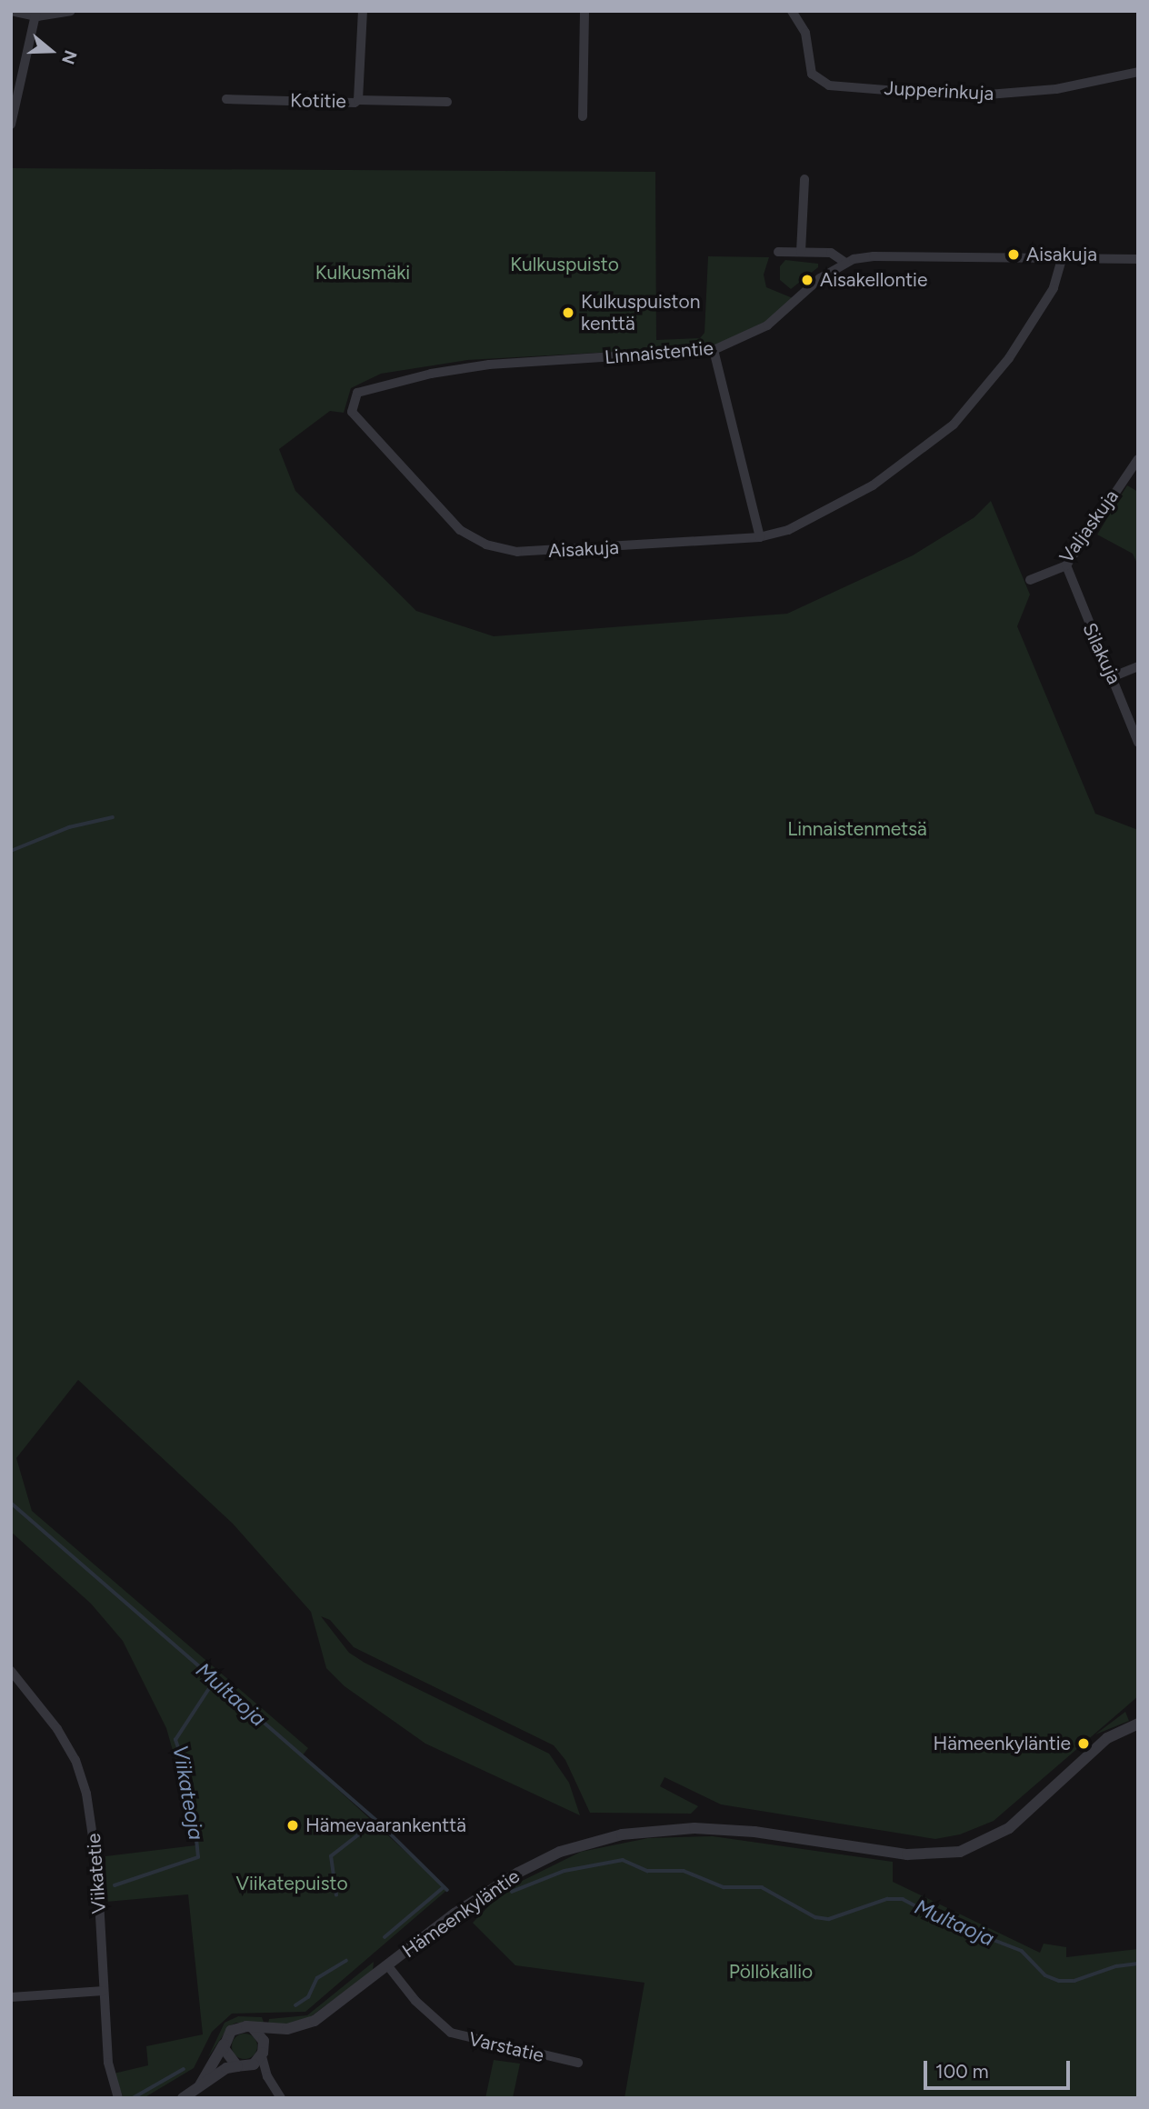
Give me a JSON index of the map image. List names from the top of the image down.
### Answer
{
  "streets": {
    "street": [
      "Jupperinkuja",
      "Kotitie",
      "Linnaistentie",
      "Valjaskuja",
      "Aisakuja",
      "Silakuja",
      "Viikatetie",
      "Hämeenkyläntie",
      "Varstatie"
    ]
  },
  "crossings": [
    ["Linnaistentie", "Aisakuja"],
    ["Valjaskuja", "Silakuja"],
    ["Hämeenkyläntie", "Varstatie"]
  ],
  "water": ["Multaoja", "Viikateoja"],
  "parks": [
    "Kulkuspuisto",
    "Kulkusmäki",
    "Linnaistenmetsä",
    "Viikatepuisto",
    "Pöllökallio"
  ],
  "places": [
    "Aisakuja",
    "Aisakellontie",
    "Kulkuspuiston kenttä",
    "Hämeenkyläntie",
    "Hämevaarankenttä"
  ],
  "scale_bar": "100 m",
  "north": "right"
}
